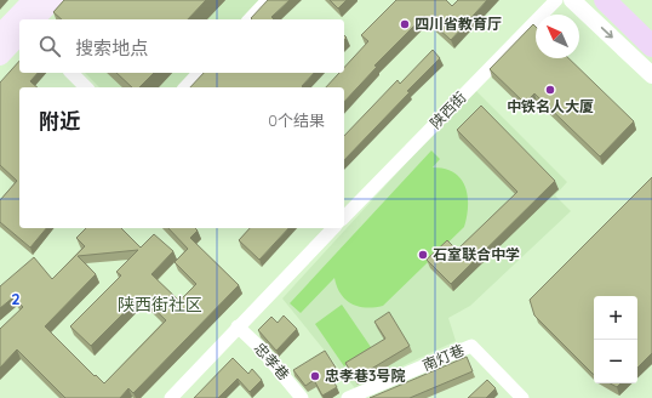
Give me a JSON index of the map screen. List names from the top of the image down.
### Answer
{
  "streets": {
    "street": ["陕西街", "南灯巷", "忠孝巷"]
  },
  "districts": ["陕西街社区"],
  "places": [
    "四川省教育厅",
    "中铁名人大厦",
    "石室联合中学",
    "忠孝巷3号院"
  ],
  "north": "top left",
  "page": {
    "search": "搜索地点",
    "heading": ["附近", "0个结果"],
    "map_buttons": ["+", "−"]
  },
  "grid": {
    "rows": ["2"]
  }
}
